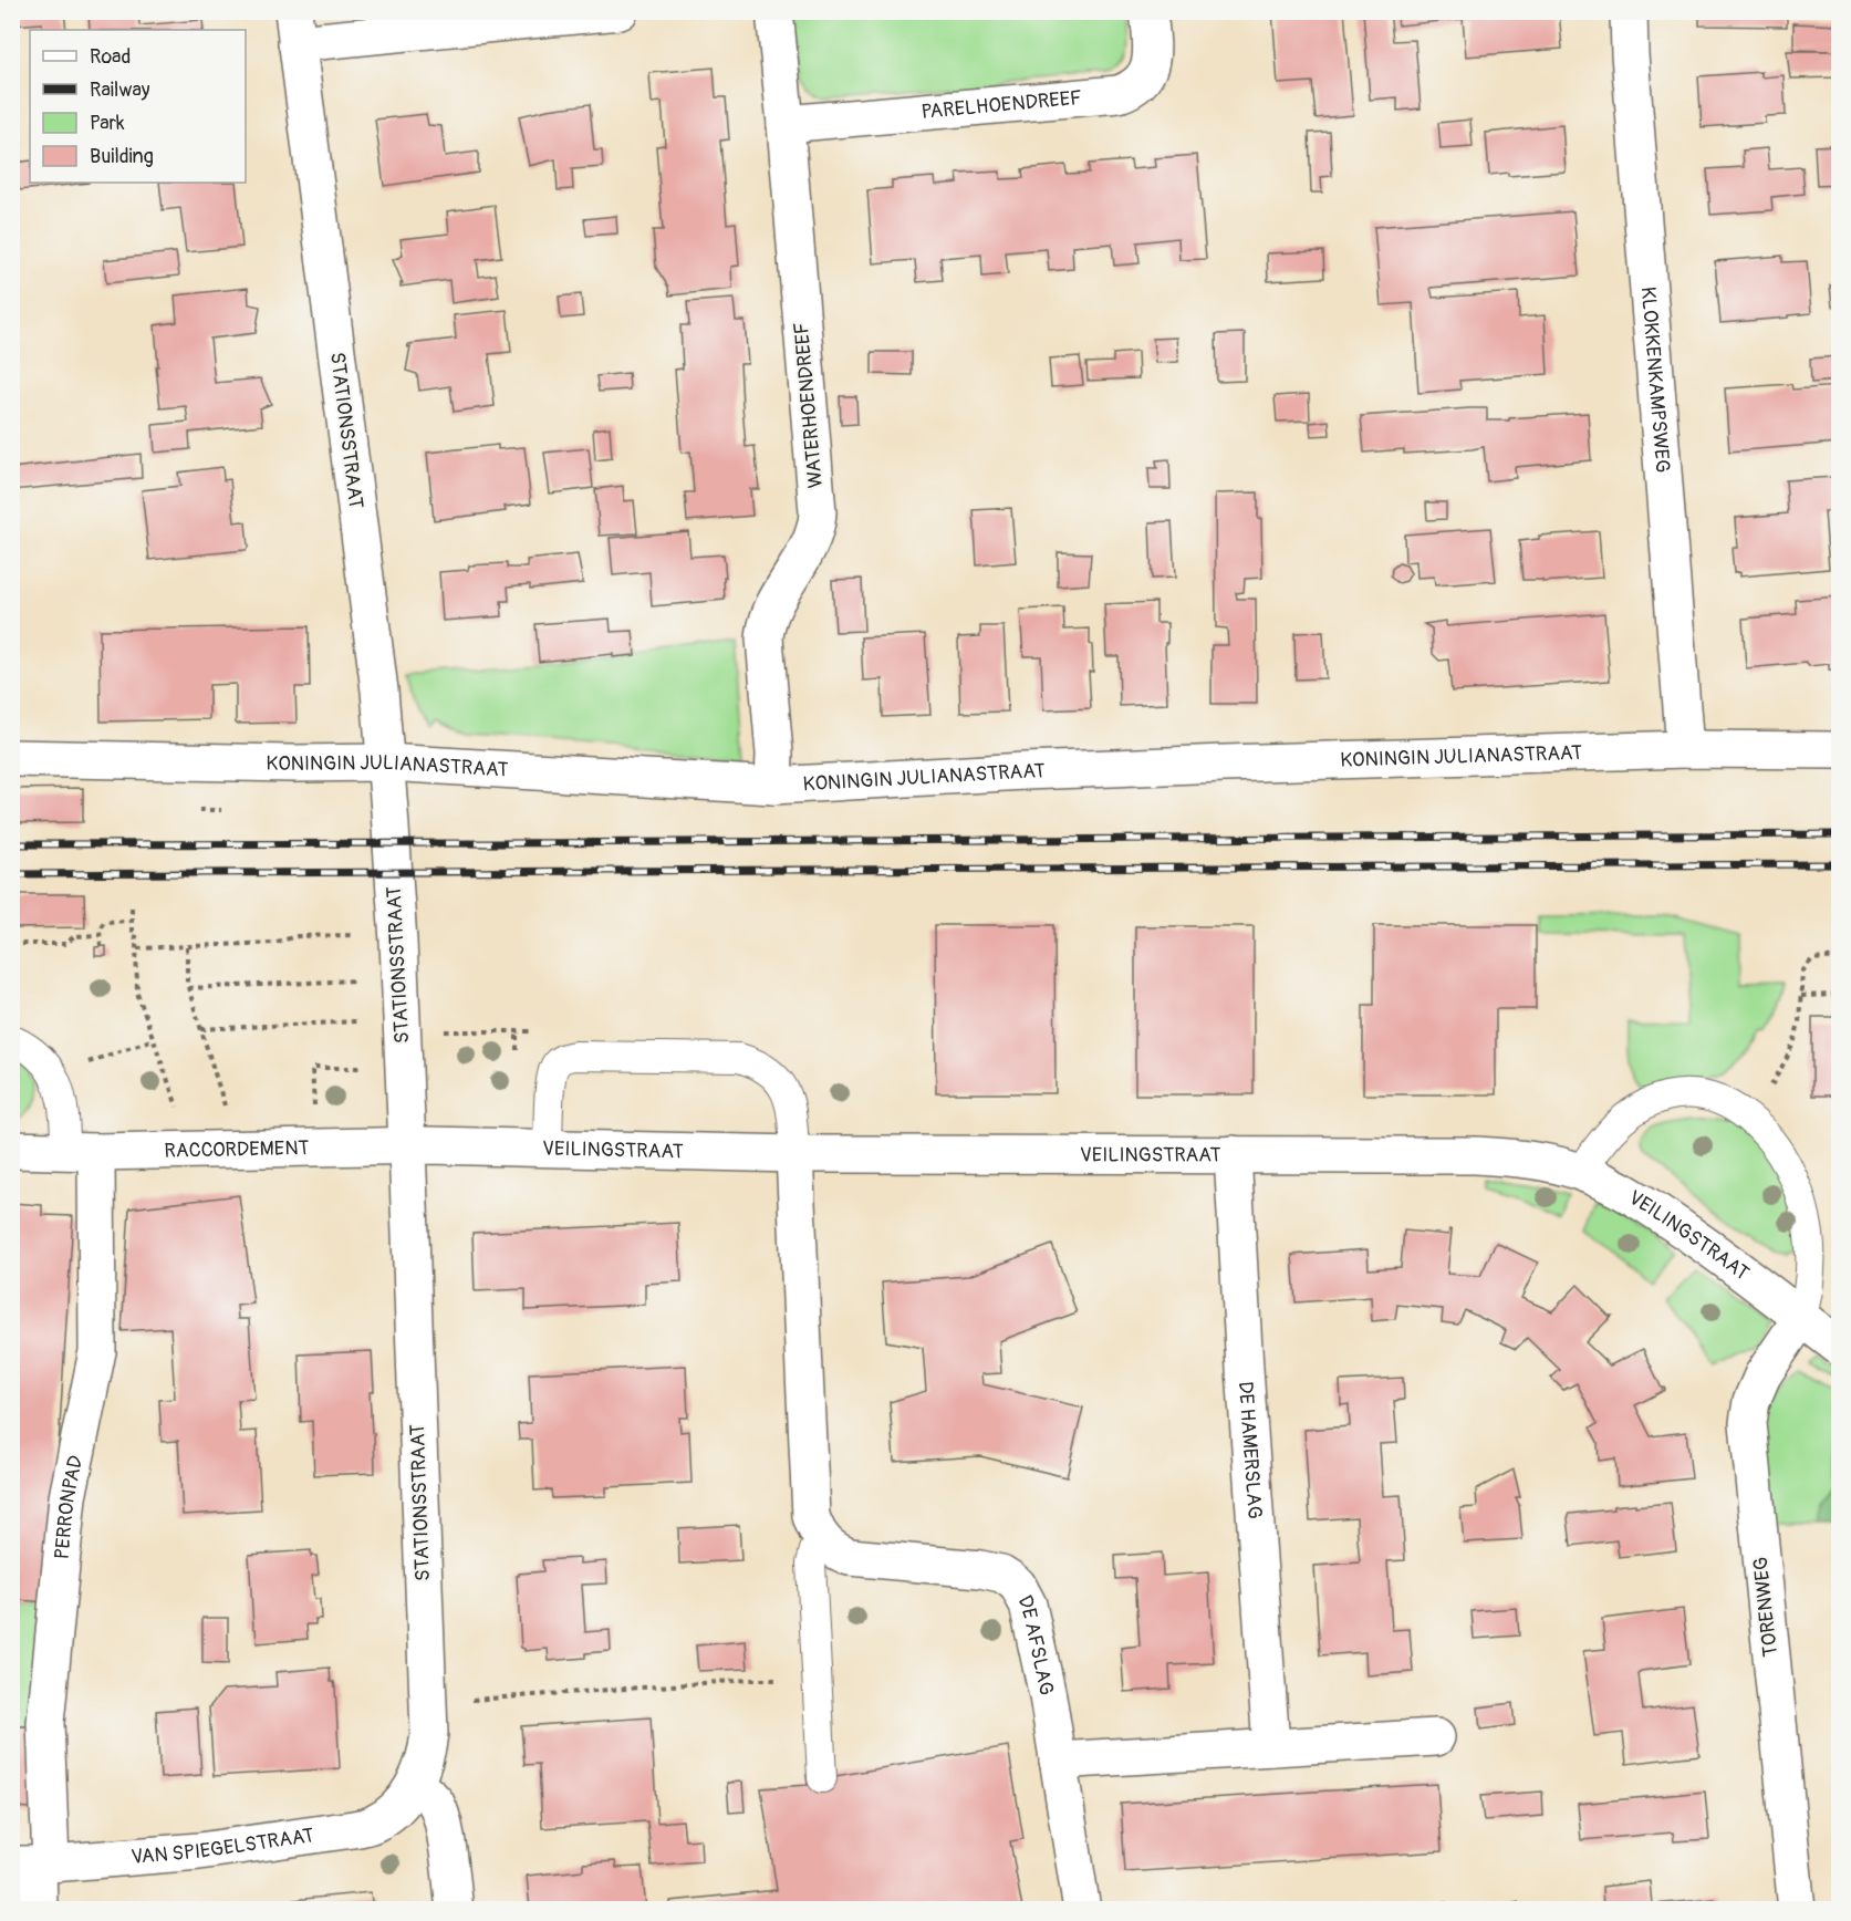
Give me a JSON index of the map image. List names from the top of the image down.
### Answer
{
  "streets": {
    "street": [
      "PARELHOENDREEF",
      "KLOKKENKAMPSWEG",
      "WATERHOENDREEF",
      "STATIONSSTRAAT",
      "KONINGIN JULIANASTRAAT",
      "RACCORDEMENT",
      "VEILINGSTRAAT",
      "DE HAMERSLAG",
      "PERRONPAD",
      "TORENWEG",
      "DE AFSLAG",
      "VAN SPIEGELSTRAAT"
    ]
  },
  "crossings": [
    ["PARELHOENDREEF", "WATERHOENDREEF"],
    ["KLOKKENKAMPSWEG", "KONINGIN JULIANASTRAAT"],
    ["WATERHOENDREEF", "KONINGIN JULIANASTRAAT"],
    ["STATIONSSTRAAT", "KONINGIN JULIANASTRAAT"],
    ["STATIONSSTRAAT", "RACCORDEMENT"],
    ["STATIONSSTRAAT", "VEILINGSTRAAT"],
    ["STATIONSSTRAAT", "VAN SPIEGELSTRAAT"],
    ["RACCORDEMENT", "VEILINGSTRAAT"],
    ["RACCORDEMENT", "PERRONPAD"],
    ["VEILINGSTRAAT", "DE HAMERSLAG"],
    ["VEILINGSTRAAT", "TORENWEG"],
    ["PERRONPAD", "VAN SPIEGELSTRAAT"]
  ],
  "legend": [
    "Road",
    "Railway",
    "Park",
    "Building"
  ]
}
